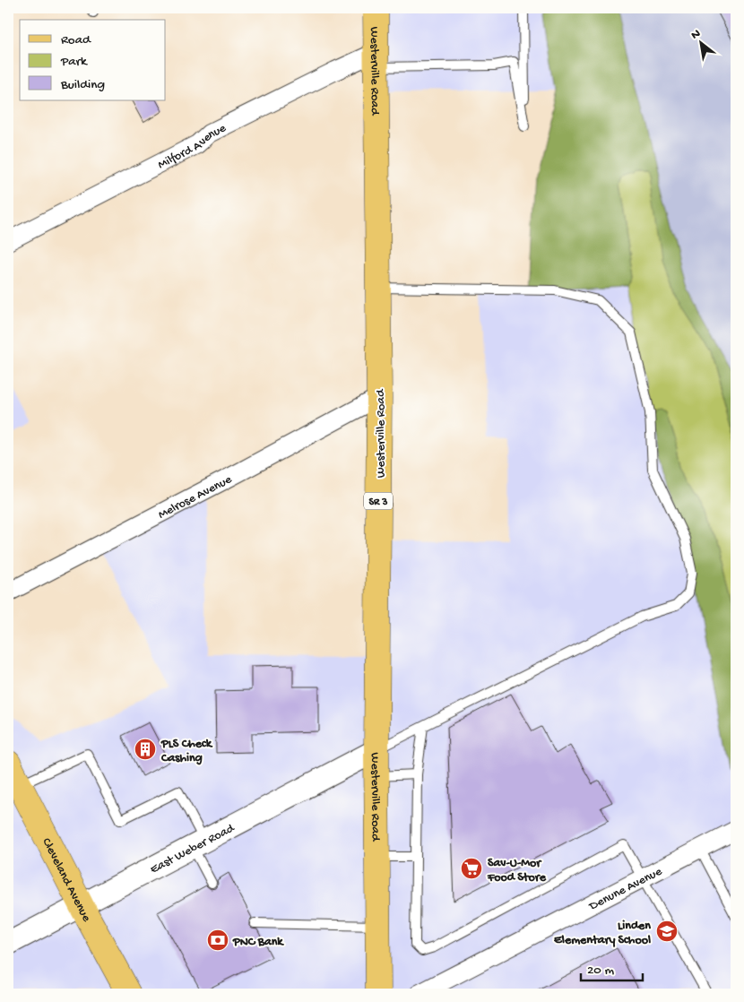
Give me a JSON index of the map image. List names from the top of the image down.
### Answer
{
  "streets": {
    "main road": ["Westerville Road", "SR 3", "Cleveland Avenue"],
    "street": [
      "Milford Avenue",
      "Melrose Avenue",
      "East Weber Road",
      "Denune Avenue"
    ]
  },
  "crossings": [
    ["Westerville Road", "Milford Avenue"],
    ["Westerville Road", "Melrose Avenue"],
    ["Westerville Road", "East Weber Road"],
    ["East Weber Road", "Cleveland Avenue"]
  ],
  "places": {
    "building": ["PLS Check Cashing"],
    "supermarket": ["Sav-U-Mor Food Store"],
    "school or university": ["Linden Elementary School"],
    "bank": ["PNC Bank"]
  },
  "legend": ["Road", "Park", "Building"],
  "scale_bar": "20 m",
  "north": "top left"
}
